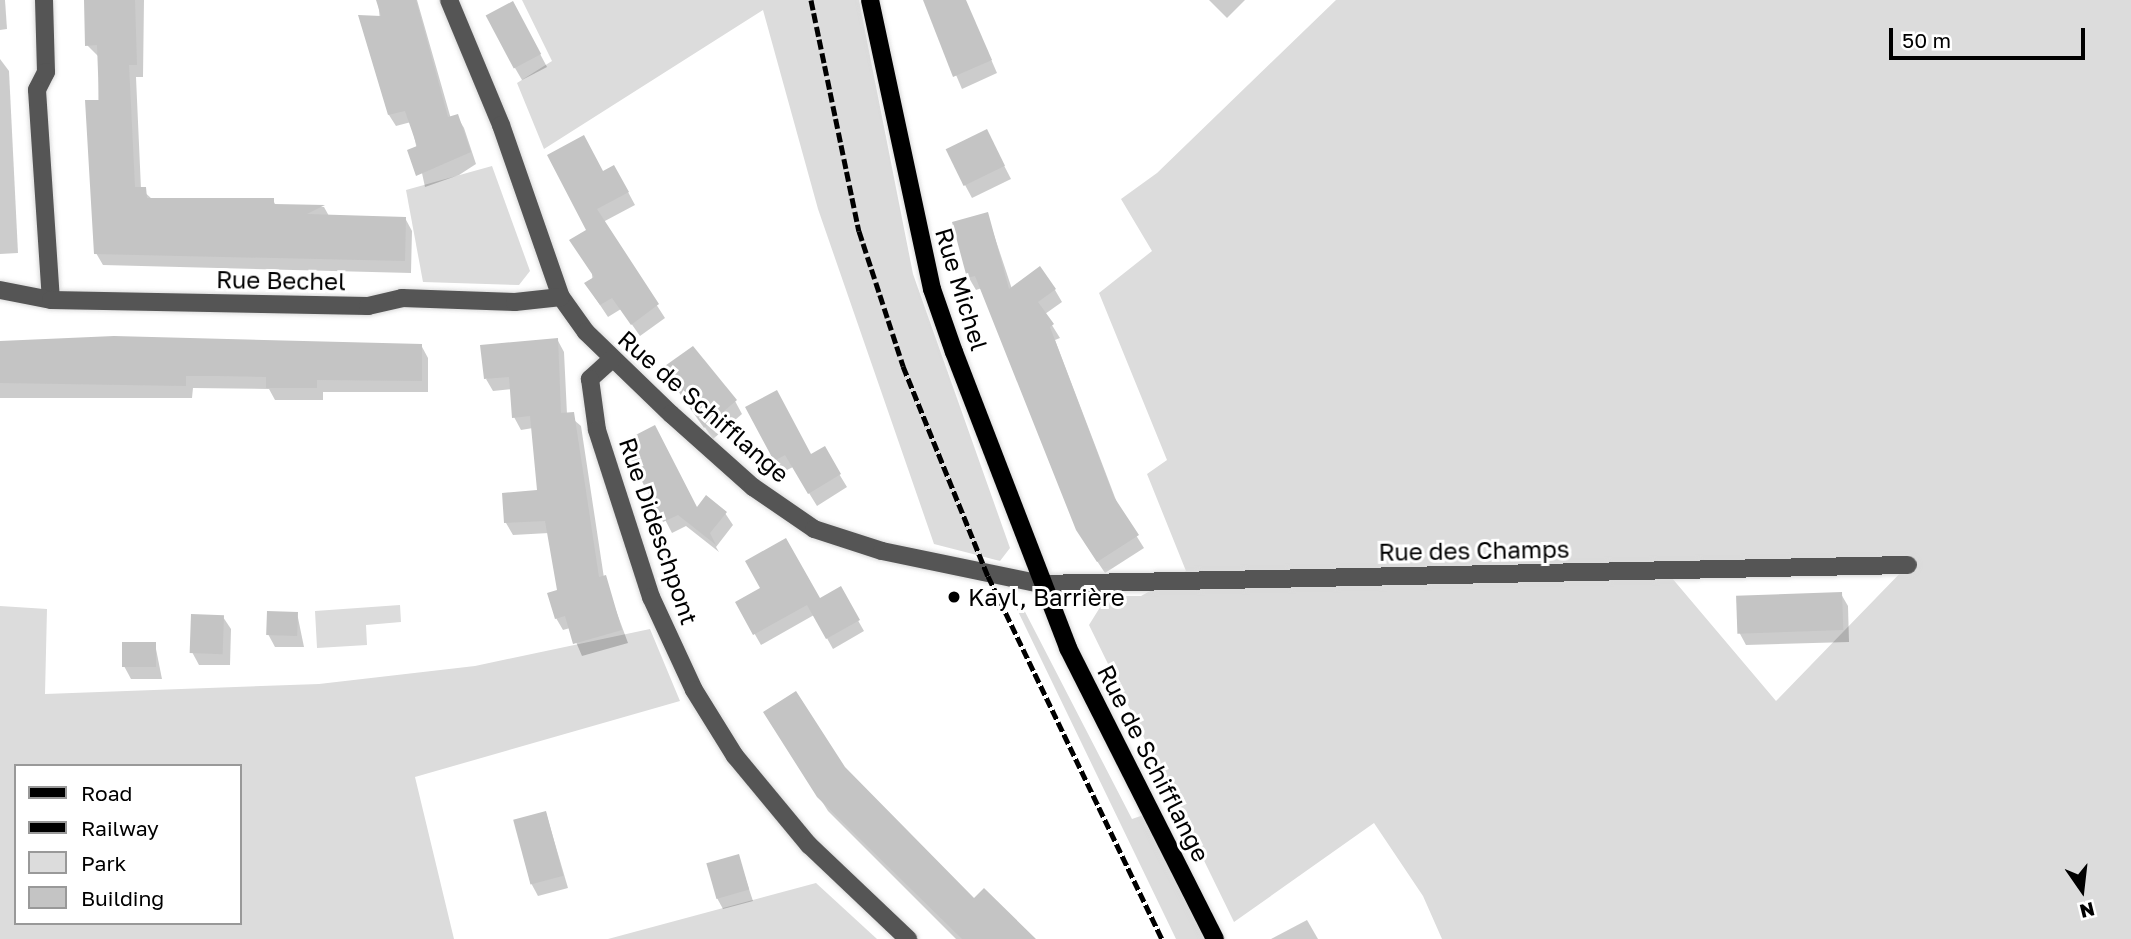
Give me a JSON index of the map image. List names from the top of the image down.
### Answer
{
  "streets": {
    "main road": ["Rue Michel", "Rue de Schifflange"],
    "street": ["Rue Bechel", "Rue Dideschpont", "Rue des Champs"]
  },
  "crossings": [
    ["Rue Bechel", "Rue de Schifflange"],
    ["Rue Michel", "Rue de Schifflange"],
    ["Rue Michel", "Rue des Champs"],
    ["Rue de Schifflange", "Rue Dideschpont"],
    ["Rue de Schifflange", "Rue des Champs"]
  ],
  "places": ["Kayl, Barrière"],
  "legend": [
    "Road",
    "Railway",
    "Park",
    "Building"
  ],
  "scale_bar": "50 m",
  "north": "bottom"
}
